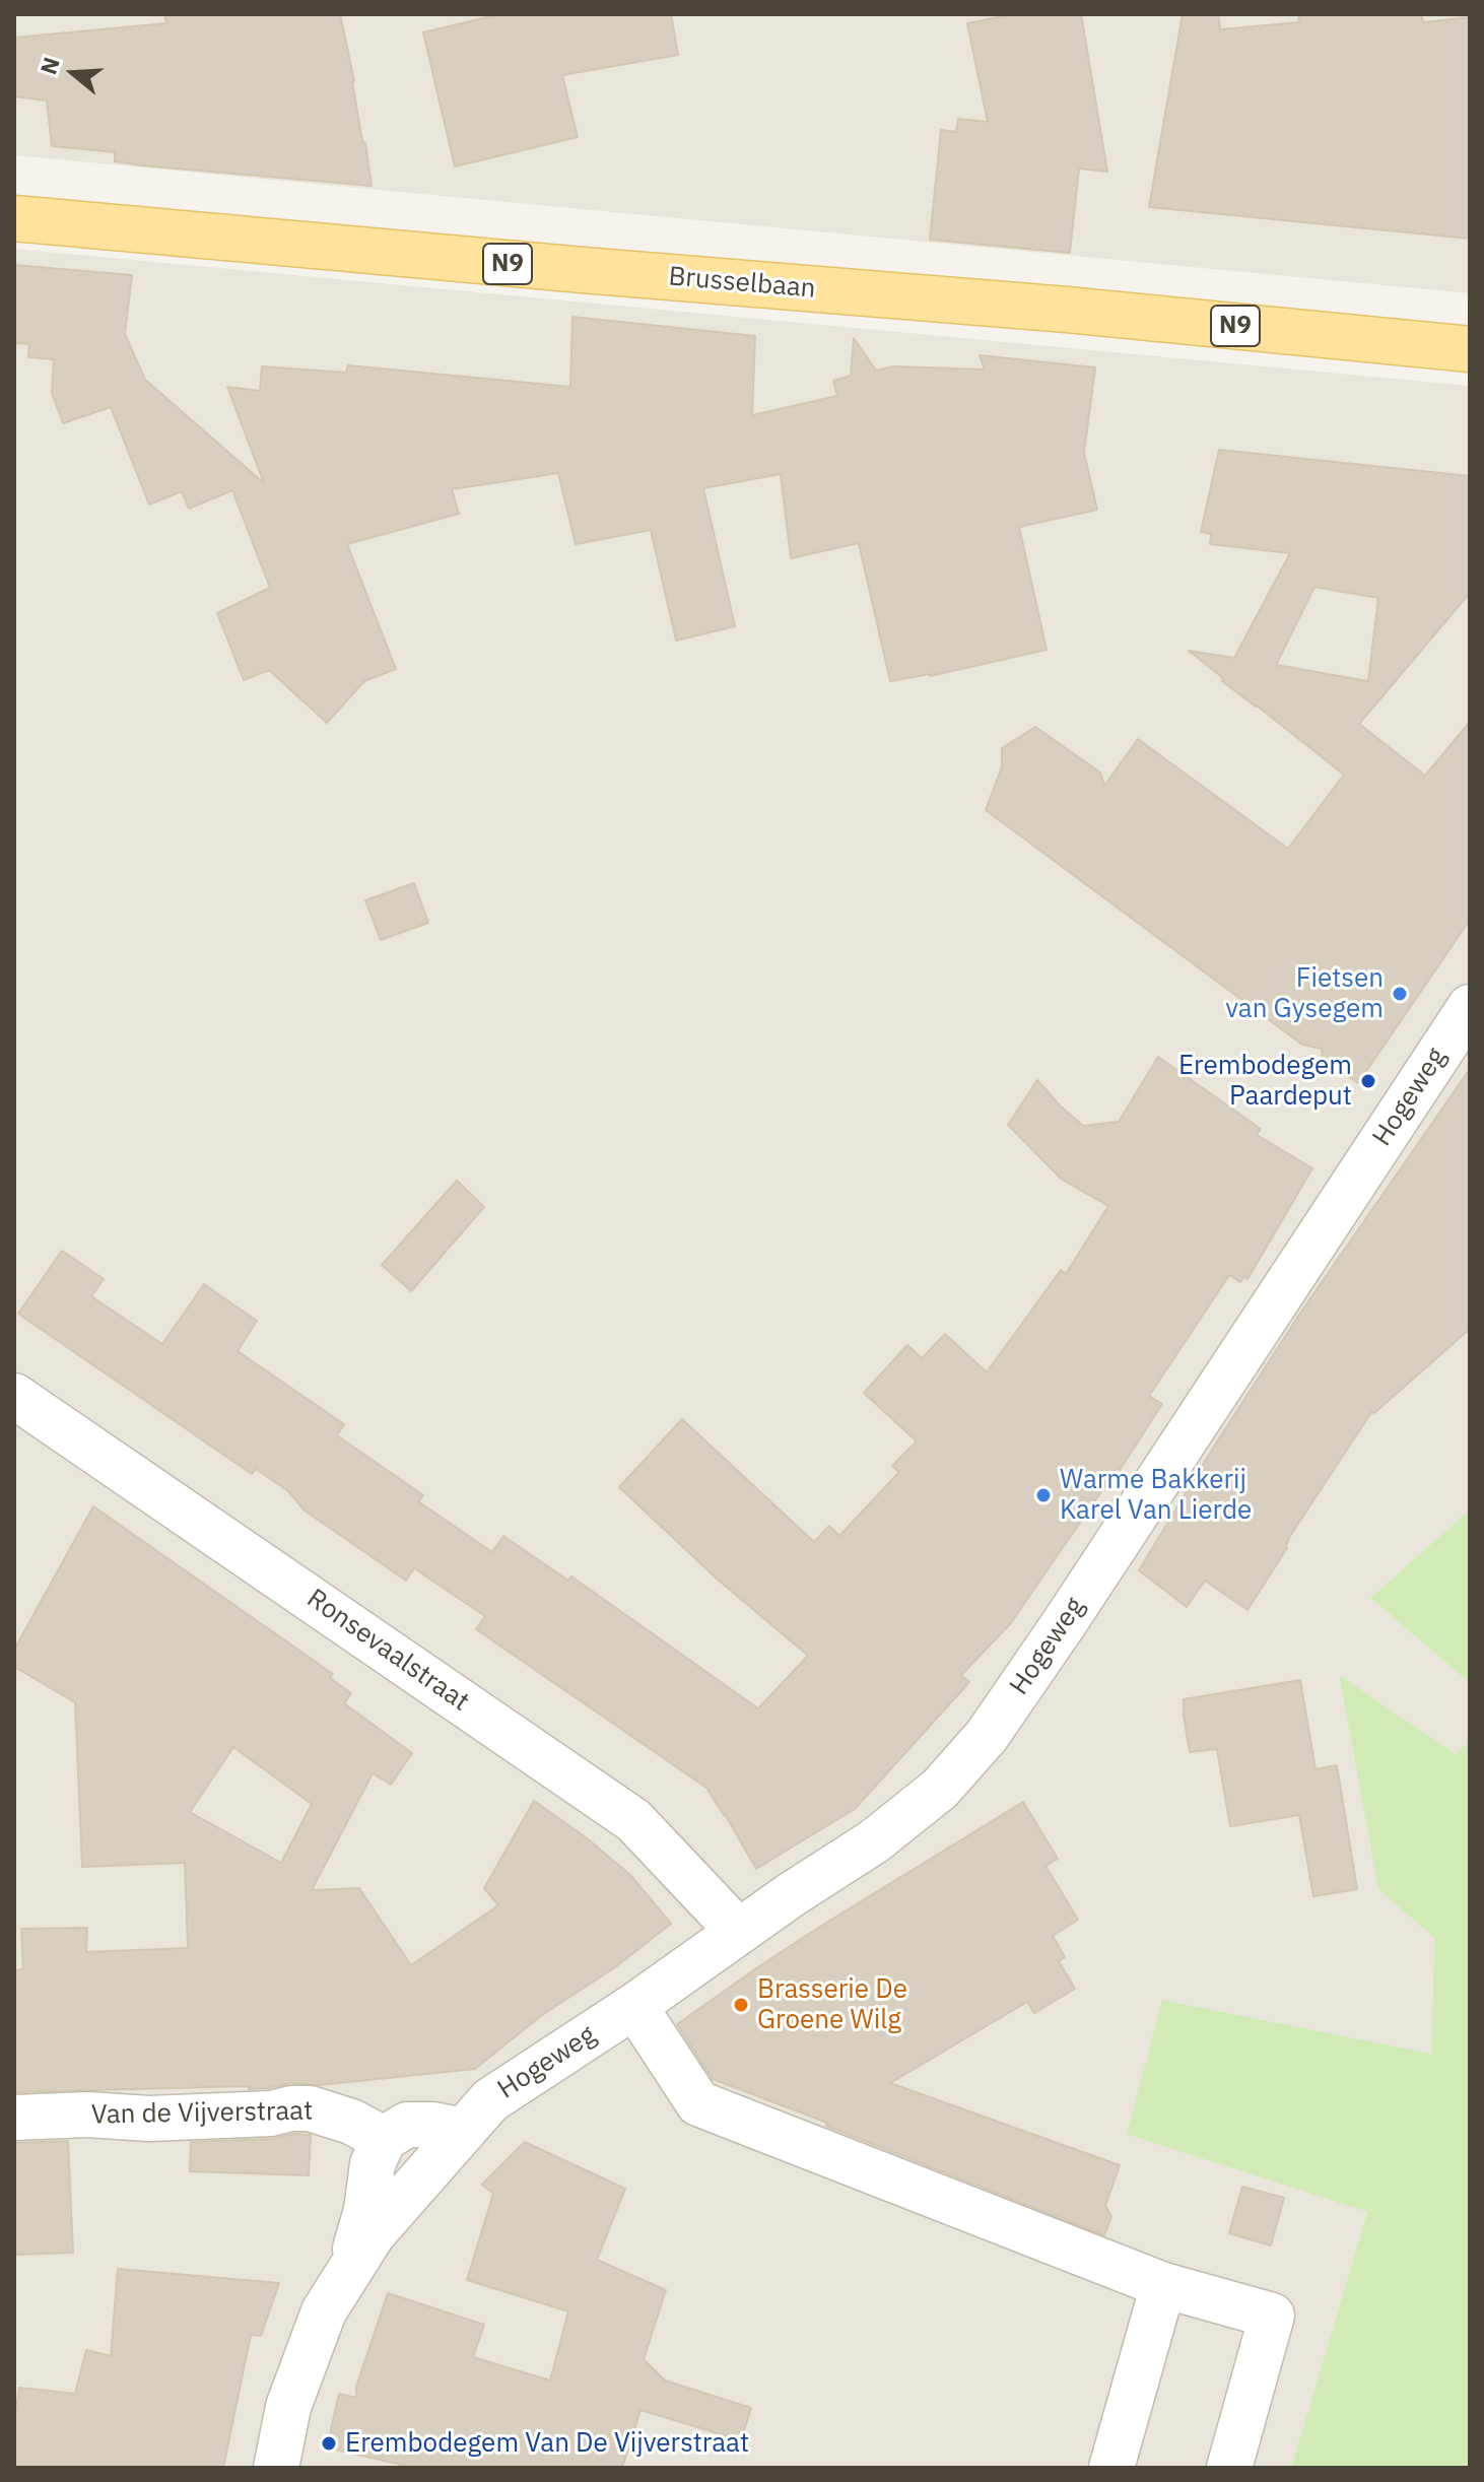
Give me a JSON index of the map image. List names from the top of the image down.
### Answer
{
  "streets": {
    "main road": ["N9", "Brusselbaan"],
    "street": ["Hogeweg", "Ronsevaalstraat", "Van de Vijverstraat"]
  },
  "crossings": [
    ["Hogeweg", "Ronsevaalstraat"],
    ["Hogeweg", "Van de Vijverstraat"]
  ],
  "places": [
    "Fietsen van Gysegem",
    "Erembodegem Paardeput",
    "Warme Bakkerij Karel Van Lierde",
    "Brasserie De Groene Wilg",
    "Erembodegem Van De Vijverstraat"
  ],
  "north": "left"
}
